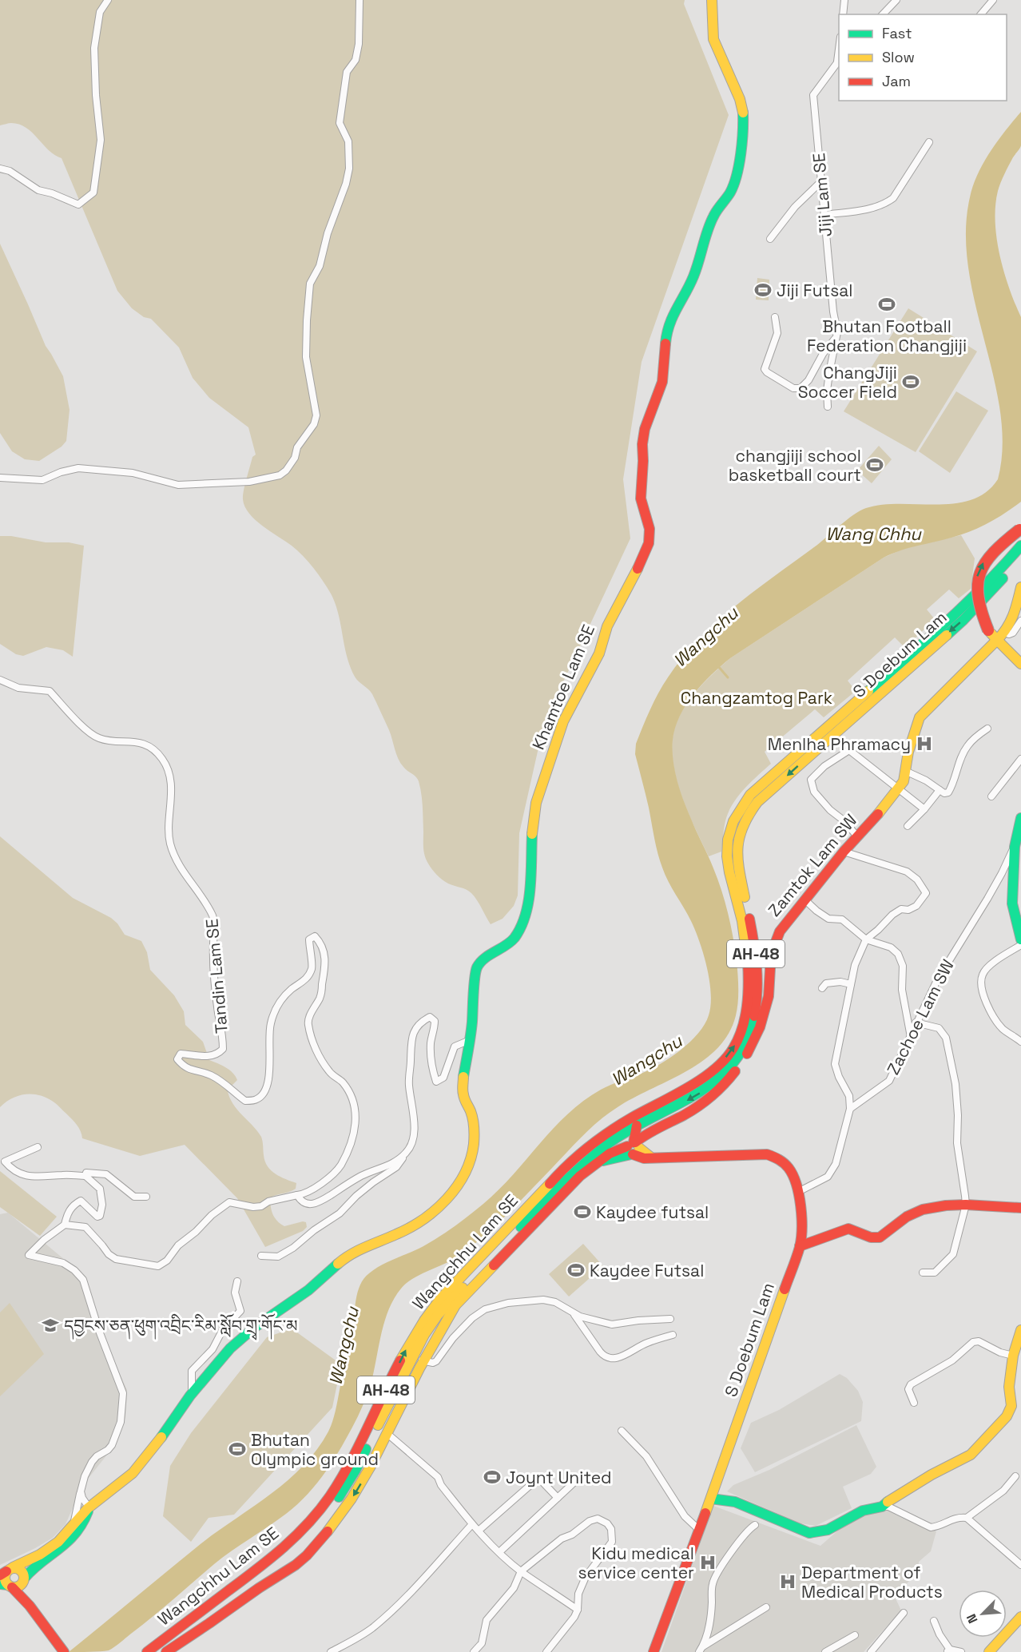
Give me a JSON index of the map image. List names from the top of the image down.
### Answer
{
  "streets": {
    "main road": [
      "S Doebum Lam",
      "Khamtoe Lam SE",
      "Zamtok Lam SW",
      "AH-48",
      "Wangchhu Lam SE"
    ],
    "street": ["Jiji Lam SE", "Tandin Lam SE", "Zachoe Lam SW"]
  },
  "crossings": [
    ["S Doebum Lam", "Zamtok Lam SW"],
    ["S Doebum Lam", "Wangchhu Lam SE"]
  ],
  "water": ["Wang Chhu", "Wangchu"],
  "parks": ["Changzamtog Park"],
  "places": {
    "sports": [
      "Jiji Futsal",
      "Bhutan Football Federation Changjiji",
      "ChangJiji Soccer Field",
      "changjiji school basketball court",
      "Kaydee futsal",
      "Kaydee Futsal",
      "Bhutan Olympic ground",
      "Joynt United"
    ],
    "hospital": ["Menlha Phramacy", "Kidu medical service center", "Department of Medical Products"],
    "school or university": ["དབྱངས་ཅན་ཕུག་འབྲིང་རིམ་སློབ་གྲྭ་གོང་མ"]
  },
  "legend": ["Fast", "Slow", "Jam"],
  "north": "bottom left"
}
